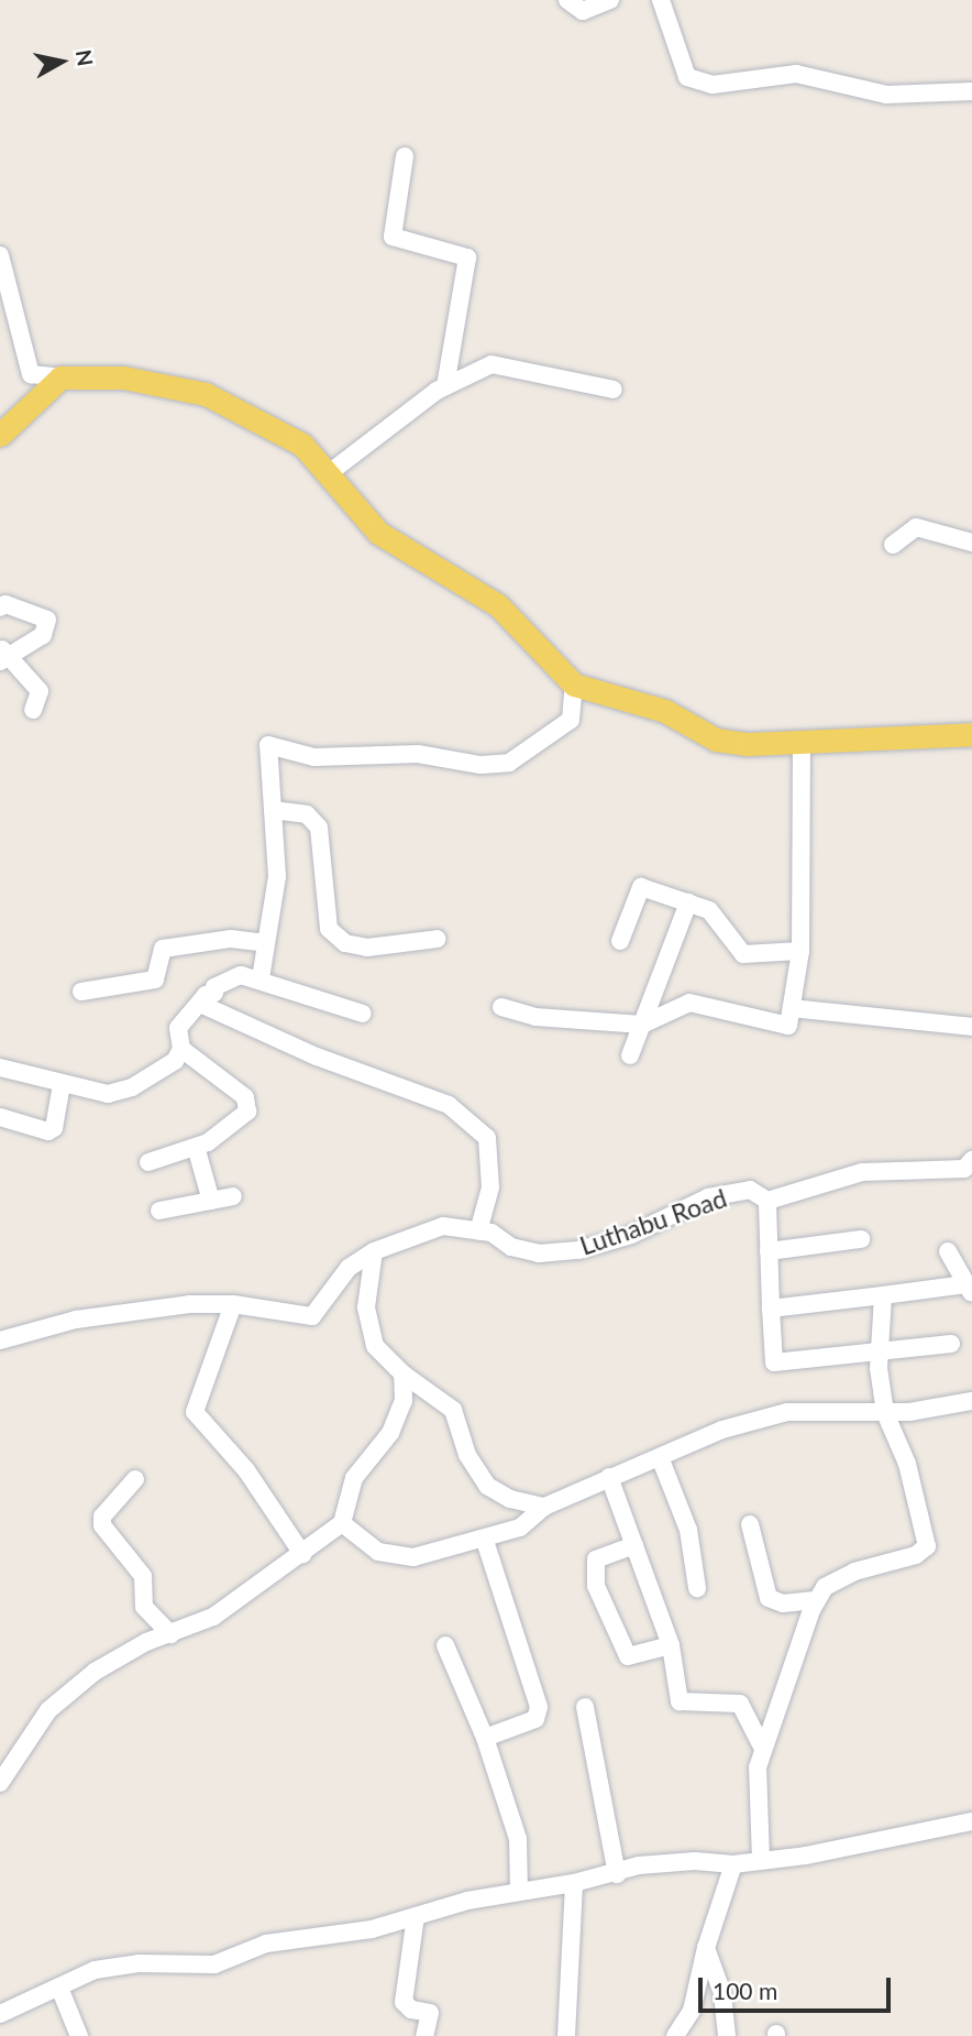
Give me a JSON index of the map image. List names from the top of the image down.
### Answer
{
  "streets": {
    "street": ["Luthabu Road"]
  },
  "scale_bar": "100 m",
  "north": "right"
}
